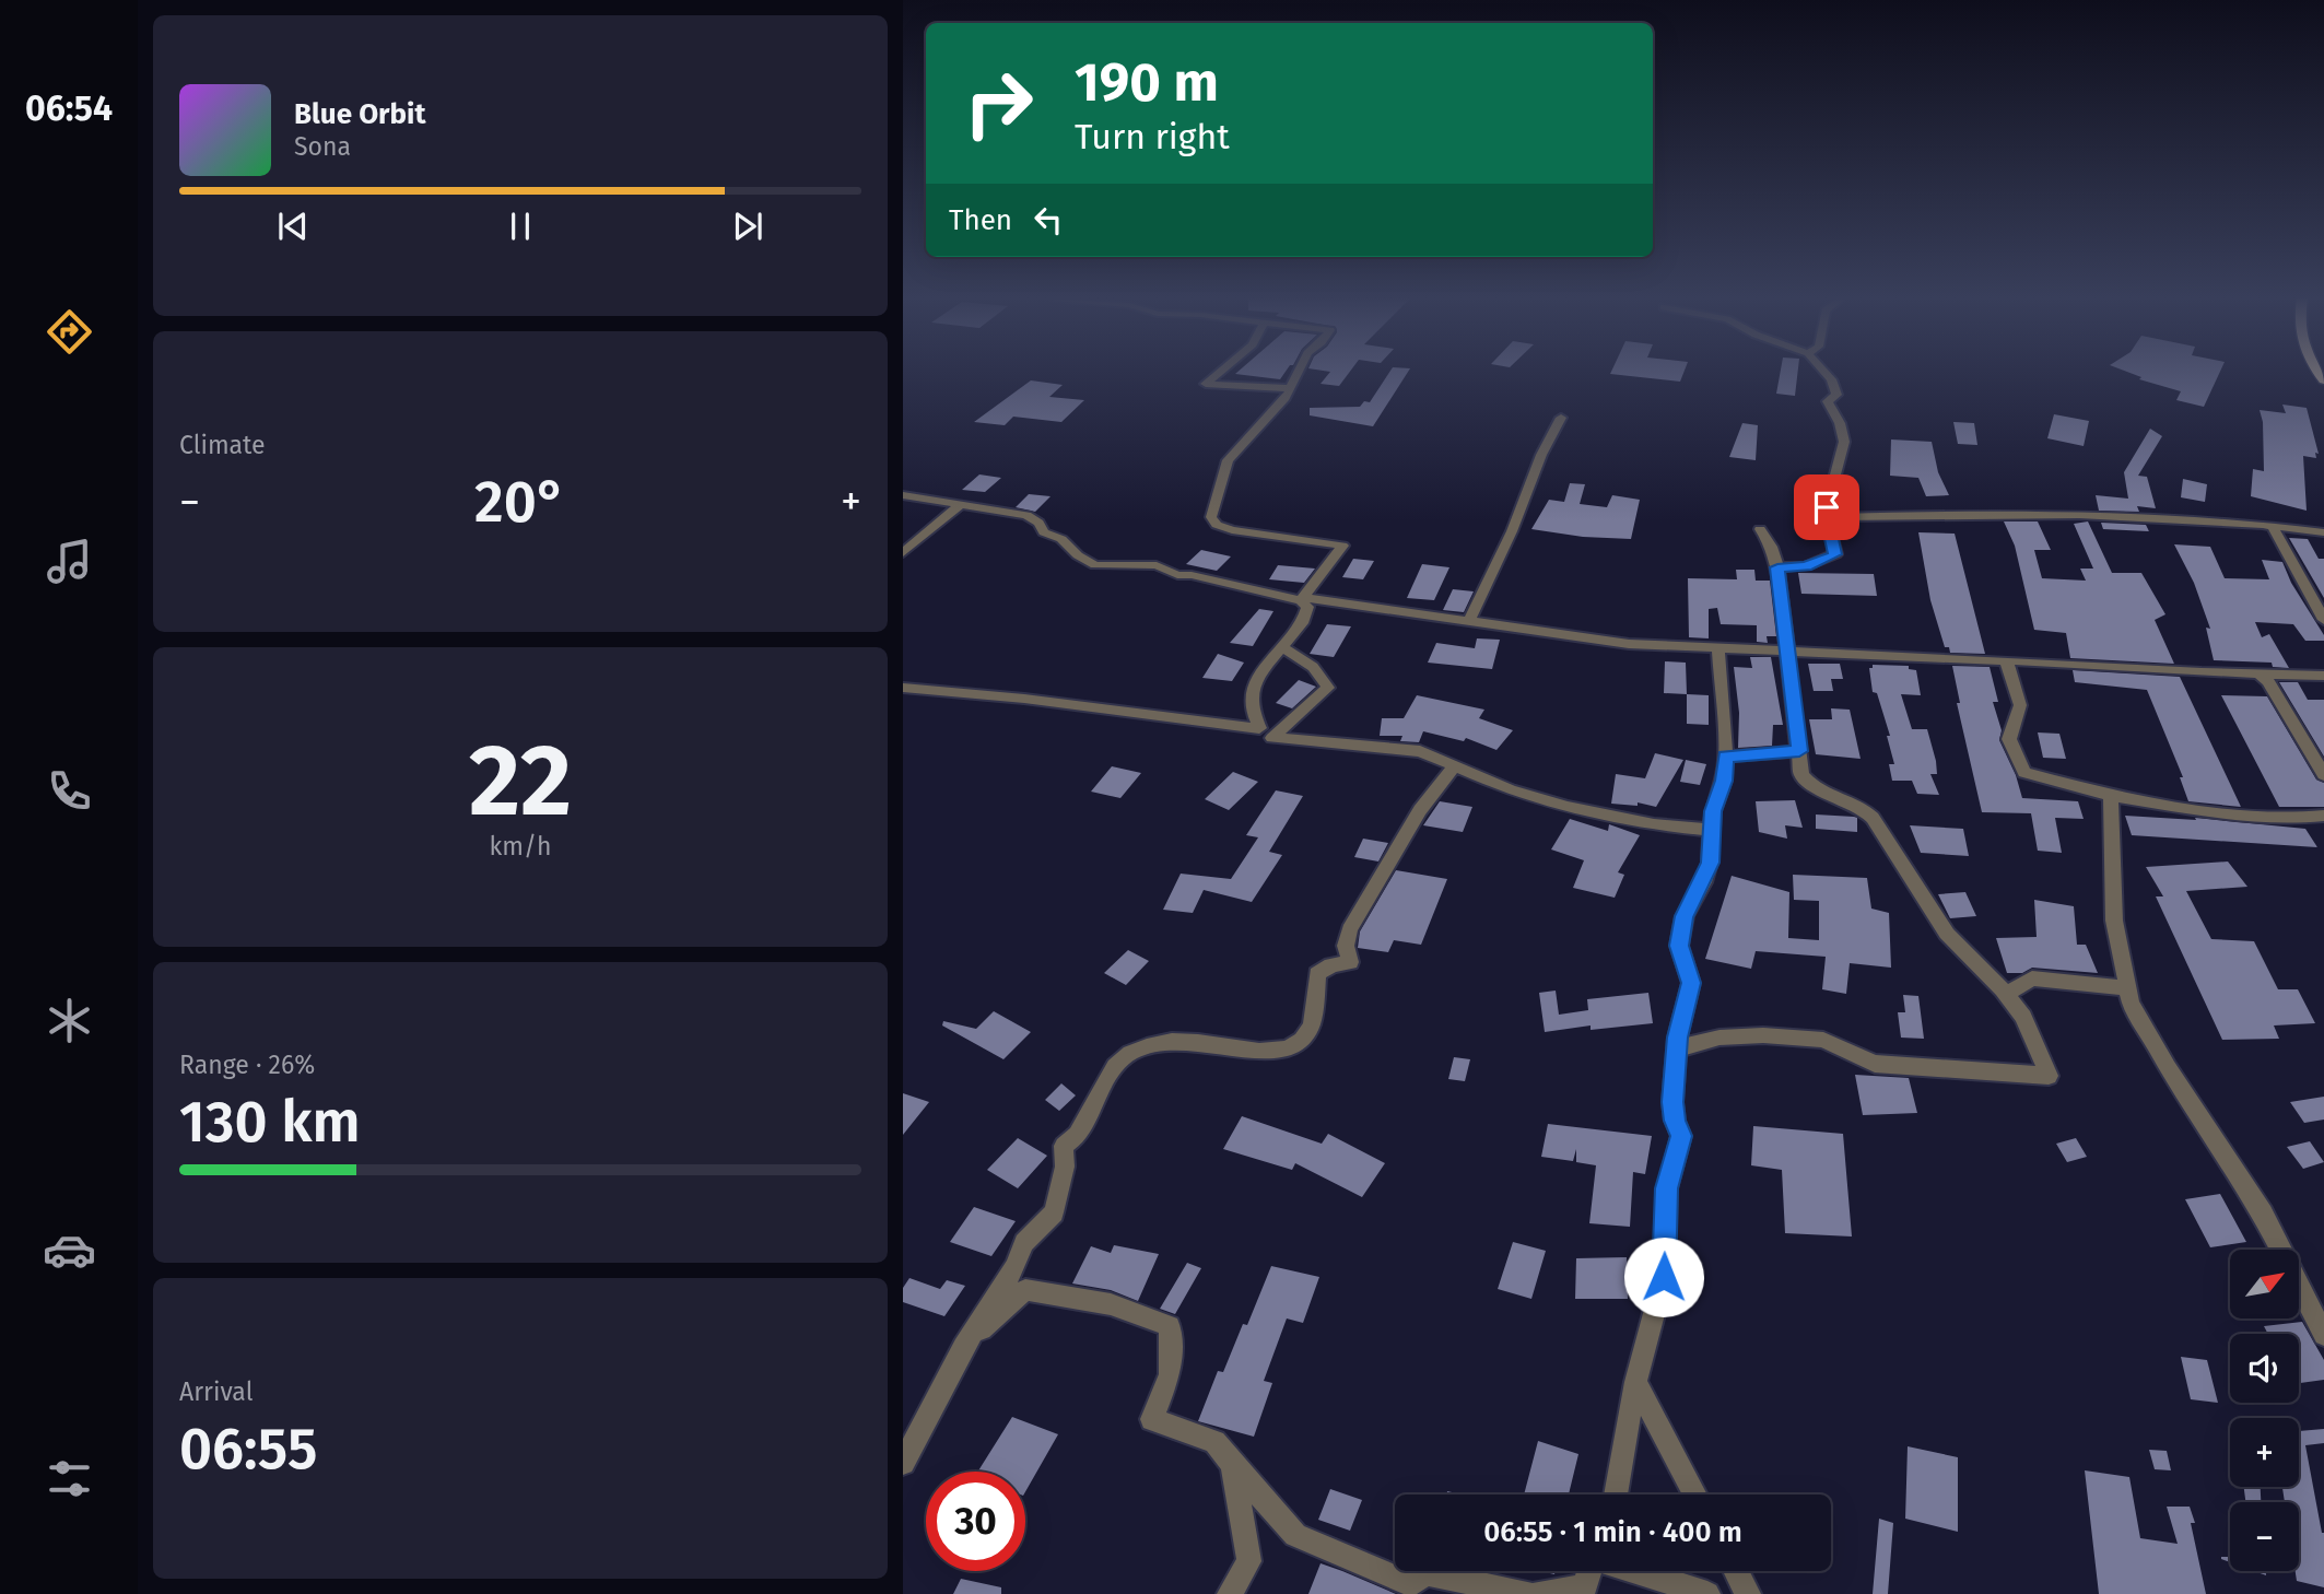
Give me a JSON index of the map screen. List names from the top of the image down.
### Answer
{
  "north": "top right",
  "page": {
    "tabs": "06:54",
    "turn": ["190 m", "Turn right"],
    "song": ["Blue Orbit", "Sona"],
    "then": "Then",
    "tile": [
      "Climate",
      ["22", "km/h"],
      ["Range · 26%", "130 km"],
      ["Arrival", "06:55"]
    ],
    "heat": ["−", "20°", "+"],
    "map_buttons": ["+", "−"],
    "limit": "30",
    "trip": "06:55 · 1 min · 400 m"
  }
}
